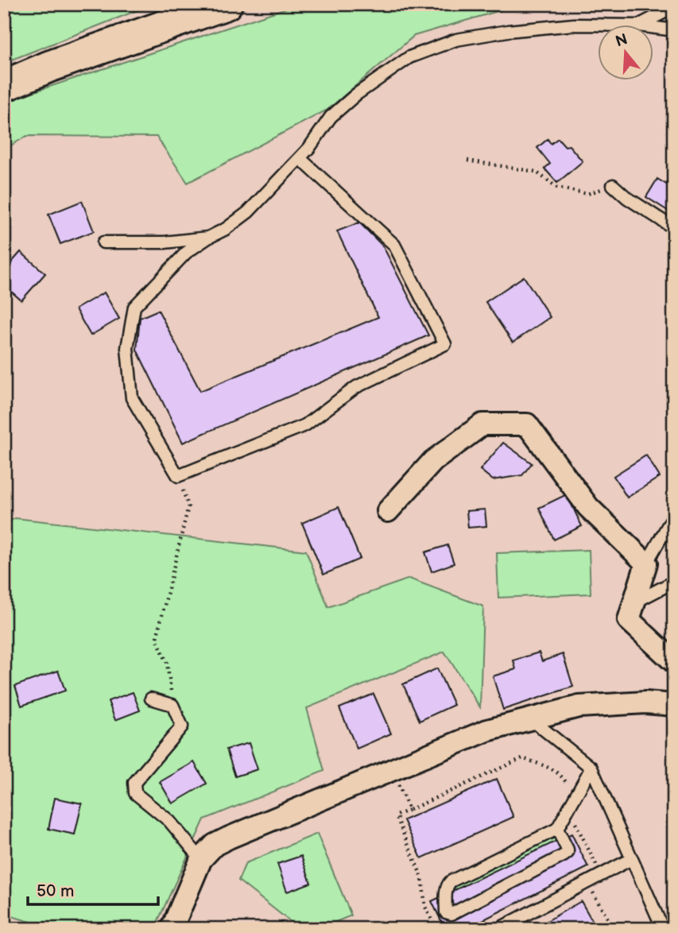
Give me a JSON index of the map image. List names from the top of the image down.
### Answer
{
  "scale_bar": "50 m",
  "north": "top"
}
